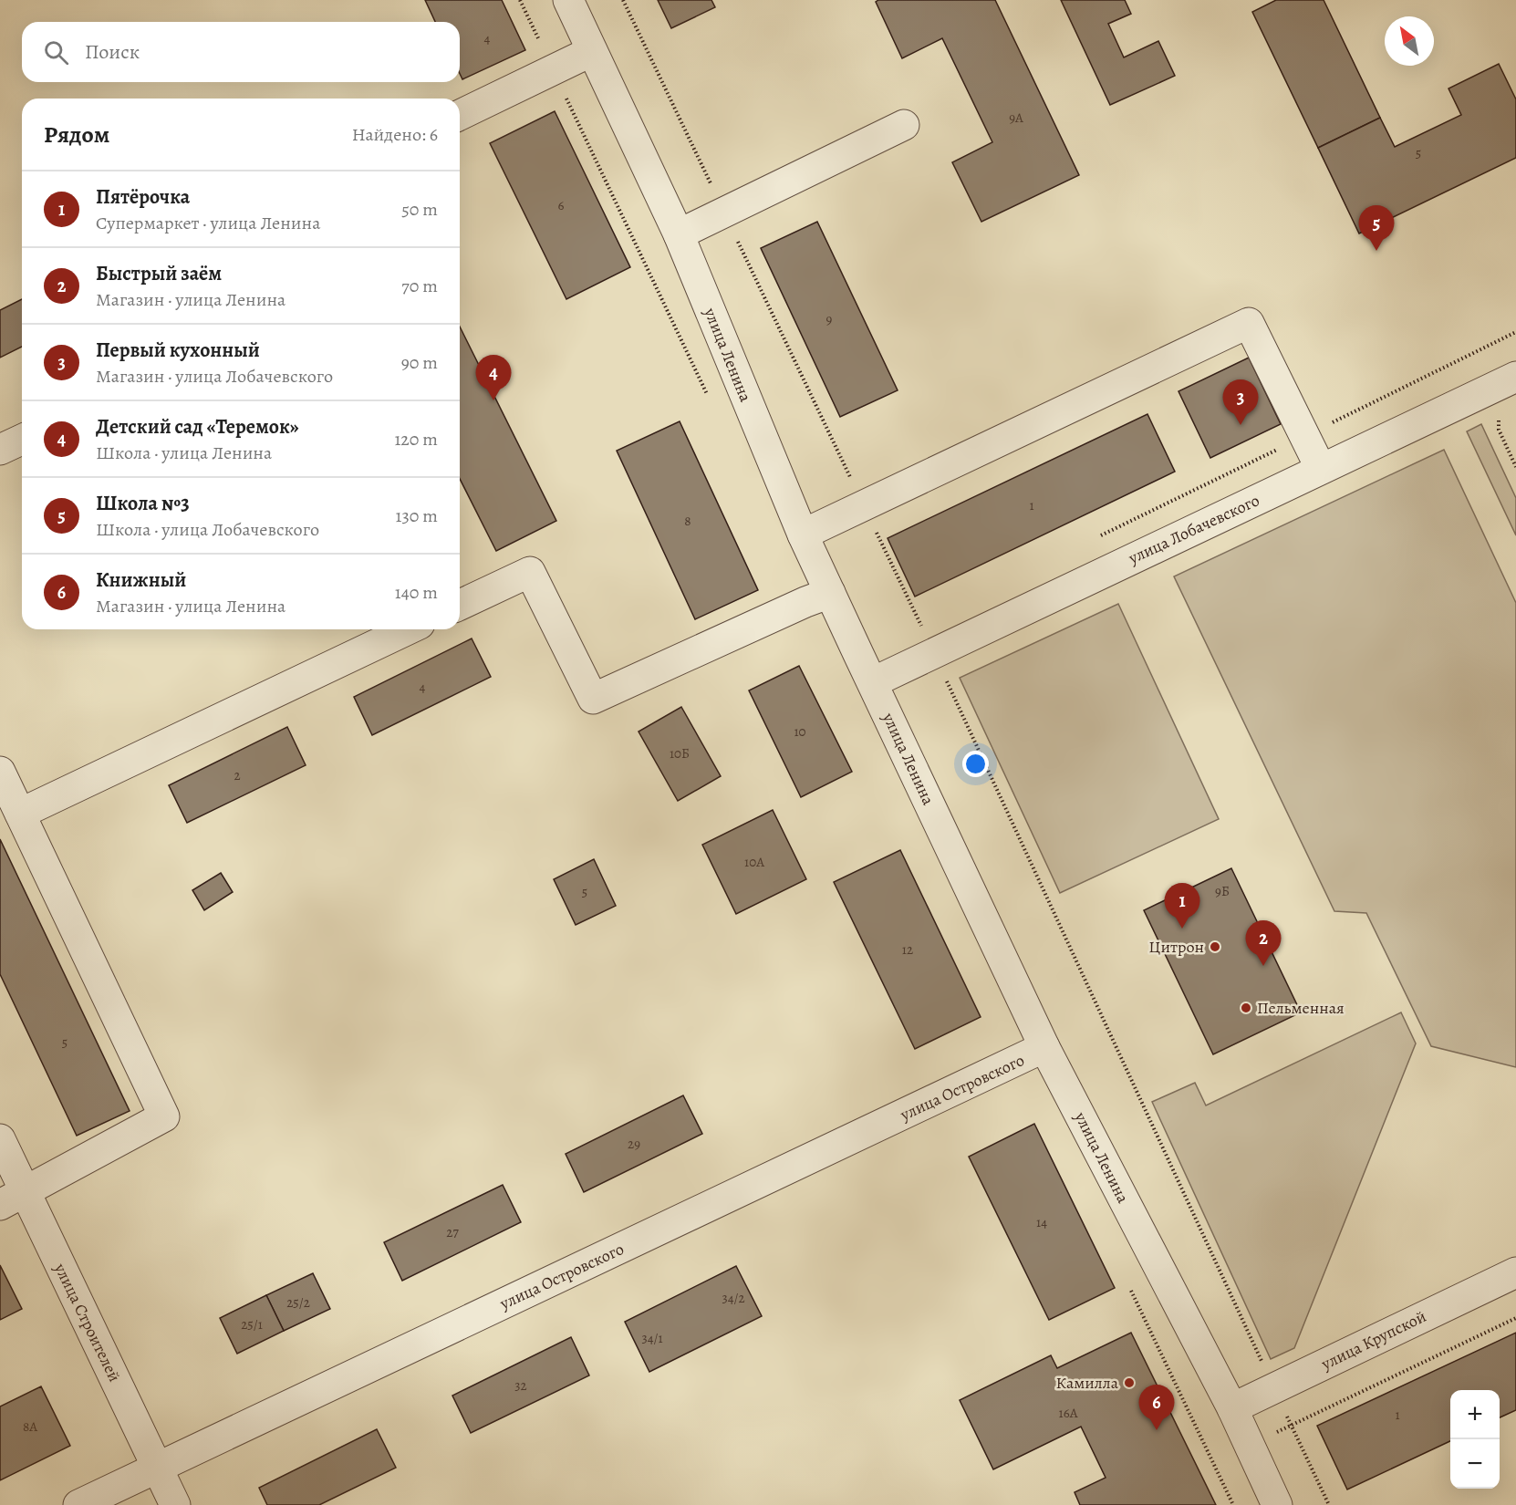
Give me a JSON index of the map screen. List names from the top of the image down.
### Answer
{
  "streets": {
    "street": [
      "улица Ленина",
      "улица Лобачевского",
      "улица Островского",
      "улица Строителей",
      "улица Крупской"
    ]
  },
  "crossings": [
    ["улица Ленина", "улица Лобачевского"],
    ["улица Ленина", "улица Островского"],
    ["улица Ленина", "улица Крупской"],
    ["улица Островского", "улица Строителей"]
  ],
  "places": ["Цитрон", "Пельменная", "Камилла"],
  "house_numbers": [
    "4",
    "9А",
    "5",
    "6",
    "9",
    "1",
    "8",
    "4",
    "10",
    "10Б",
    "2",
    "10А",
    "9Б",
    "5",
    "12",
    "5",
    "29",
    "14",
    "27",
    "34/2",
    "25/2",
    "25/1",
    "34/1",
    "32",
    "16А",
    "1",
    "8А"
  ],
  "north": "top left",
  "page": {
    "search": "Поиск",
    "heading": ["Рядом", "Найдено: 6"],
    "list": [
      {
        "mark": "1",
        "name": "Пятёрочка",
        "note": "Супермаркет · улица Ленина",
        "value": "50 m"
      },
      {
        "mark": "2",
        "name": "Быстрый заём",
        "note": "Магазин · улица Ленина",
        "value": "70 m"
      },
      {
        "mark": "3",
        "name": "Первый кухонный",
        "note": "Магазин · улица Лобачевского",
        "value": "90 m"
      },
      {
        "mark": "4",
        "name": "Детский сад «Теремок»",
        "note": "Школа · улица Ленина",
        "value": "120 m"
      },
      {
        "mark": "5",
        "name": "Школа №3",
        "note": "Школа · улица Лобачевского",
        "value": "130 m"
      },
      {
        "mark": "6",
        "name": "Книжный",
        "note": "Магазин · улица Ленина",
        "value": "140 m"
      }
    ],
    "pins": [
      "5",
      "4",
      "3",
      "1",
      "2",
      "6"
    ],
    "map_buttons": ["+", "−"]
  }
}
